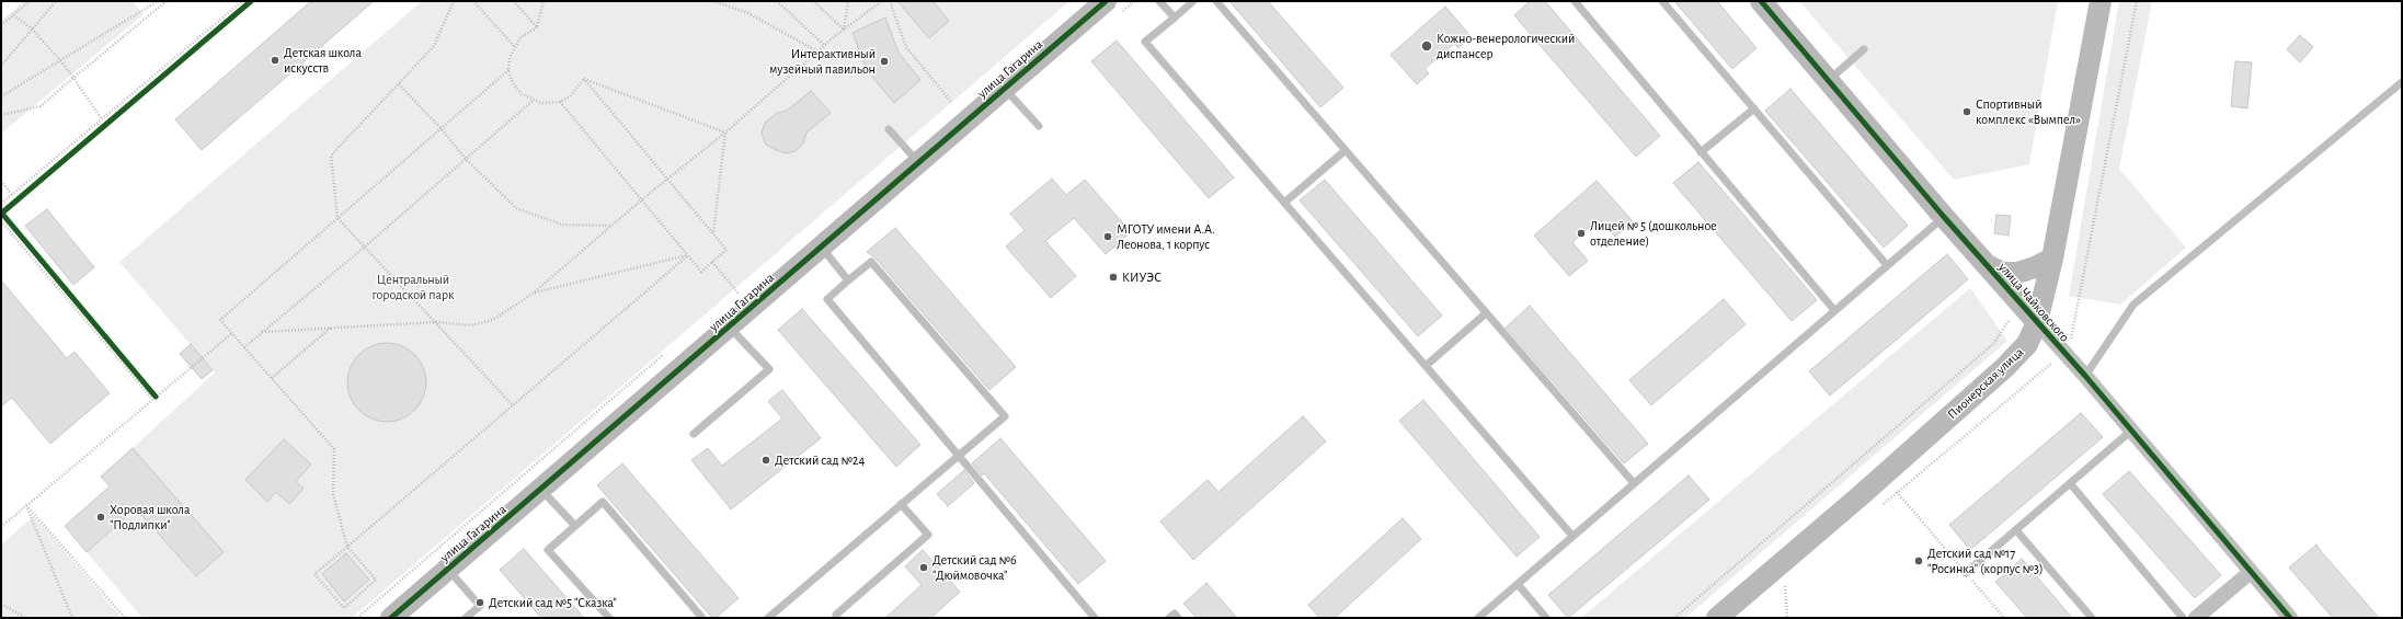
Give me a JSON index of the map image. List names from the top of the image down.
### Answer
{
  "streets": {
    "street": ["улица Гагарина", "улица Чайковского", "Пионерская улица"]
  },
  "crossings": [
    ["улица Чайковского", "Пионерская улица"]
  ],
  "parks": ["Центральный городской парк"],
  "places": [
    "Кожно-венерологический диспансер",
    "Детская школа искусств",
    "Интерактивный музейный павильон",
    "Спортивный комплекс «Вымпел»",
    "Лицей № 5 (дошкольное отделение)",
    "МГОТУ имени А.А. Леонова, 1 корпус",
    "КИУЭС",
    "Детский сад №24",
    "Хоровая школа \"Подлипки\"",
    "Детский сад №17 \"Росинка\" (корпус №3)",
    "Детский сад №6 \"Дюймовочка\"",
    "Детский сад №5 \"Сказка\""
  ]
}
